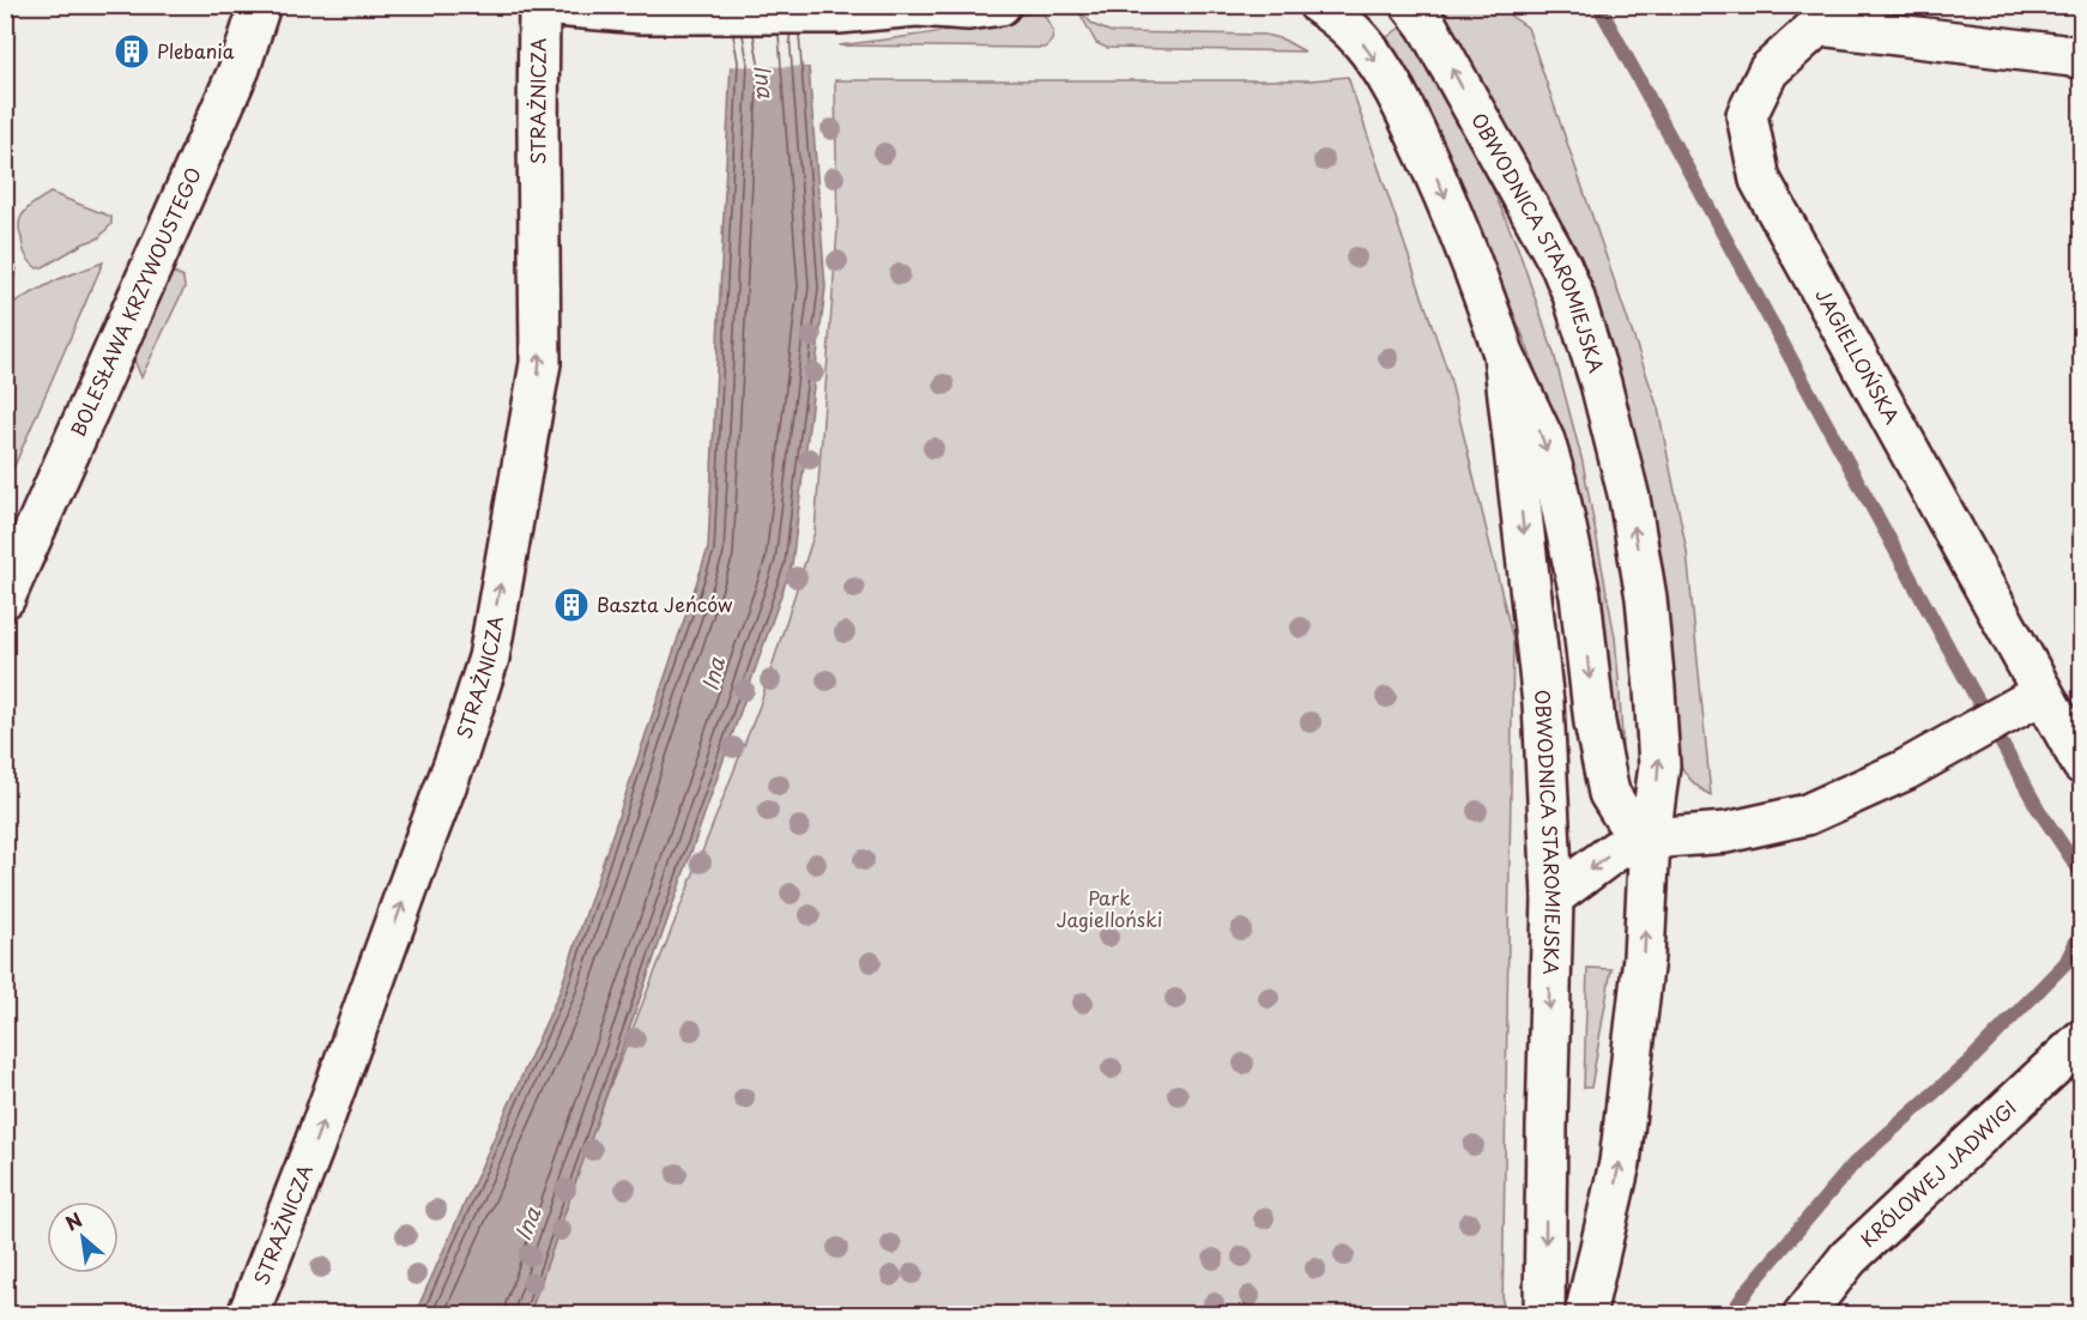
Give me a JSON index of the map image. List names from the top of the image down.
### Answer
{
  "streets": {
    "street": [
      "STRAŻNICZA",
      "OBWODNICA STAROMIEJSKA",
      "BOLESŁAWA KRZYWOUSTEGO",
      "JAGIELLOŃSKA",
      "KRÓLOWEJ JADWIGI"
    ]
  },
  "one_way": ["STRAŻNICZA"],
  "water": ["Ina"],
  "parks": ["Park Jagielloński"],
  "places": {
    "building": ["Plebania", "Baszta Jeńców"]
  },
  "north": "top left"
}
